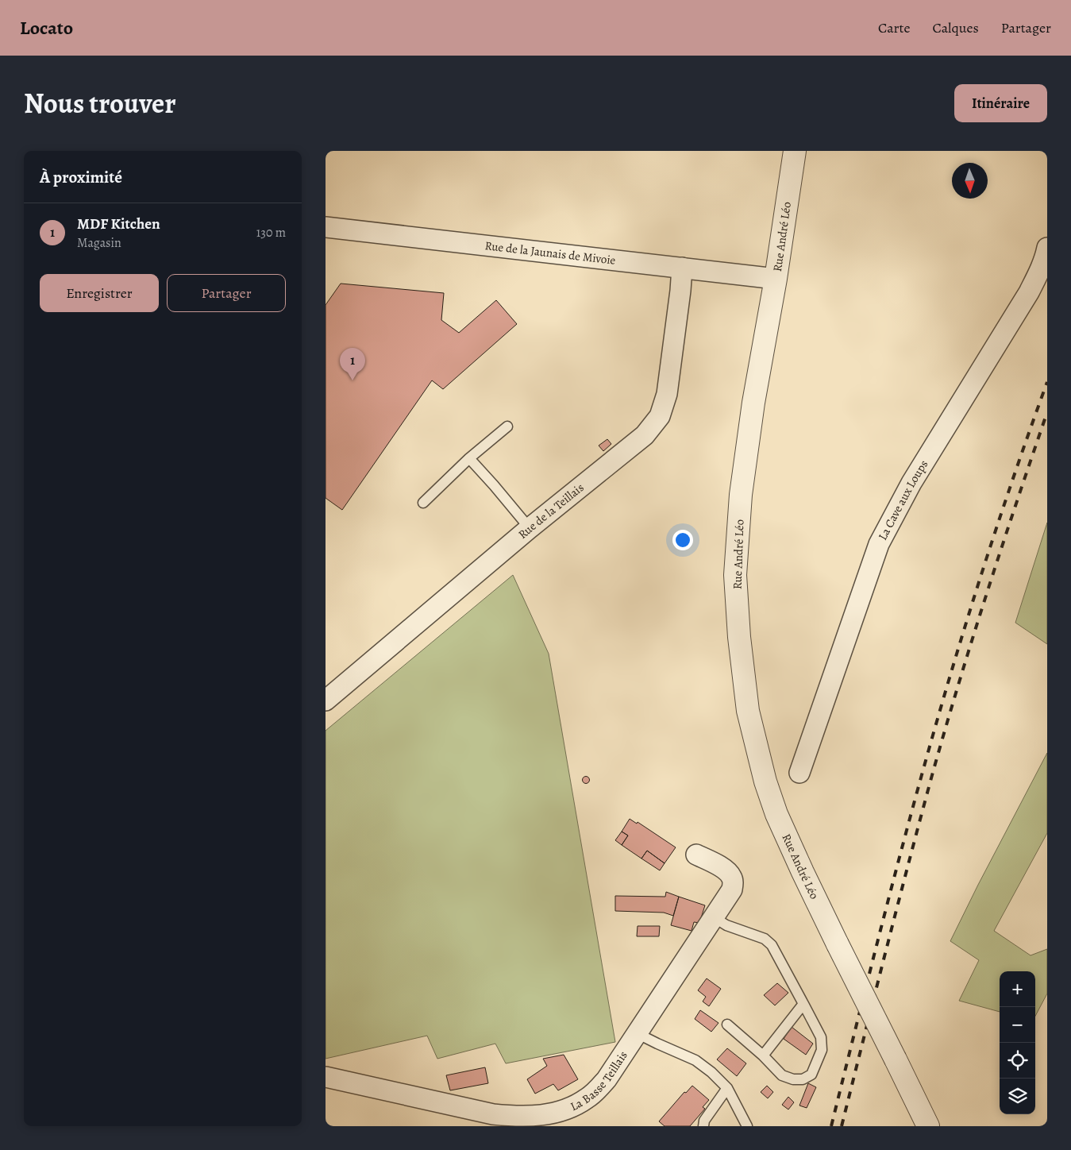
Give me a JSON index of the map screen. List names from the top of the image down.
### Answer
{
  "streets": {
    "street": [
      "Rue André Léo",
      "Rue de la Jaunais de Mivoie",
      "La Cave aux Loups",
      "Rue de la Teillais",
      "La Basse Teillais"
    ]
  },
  "crossings": [
    ["Rue André Léo", "Rue de la Jaunais de Mivoie"],
    ["Rue de la Jaunais de Mivoie", "Rue de la Teillais"]
  ],
  "north": "bottom",
  "page": {
    "header": "Locato",
    "nav": ["Carte", "Calques", "Partager"],
    "title": "Nous trouver",
    "buttons": [
      "Itinéraire",
      ["Enregistrer", "Partager"]
    ],
    "heading": "À proximité",
    "list": [
      {
        "mark": "1",
        "name": "MDF Kitchen",
        "note": "Magasin",
        "value": "130 m"
      }
    ],
    "pins": "1",
    "map_buttons": ["+", "−"]
  }
}
